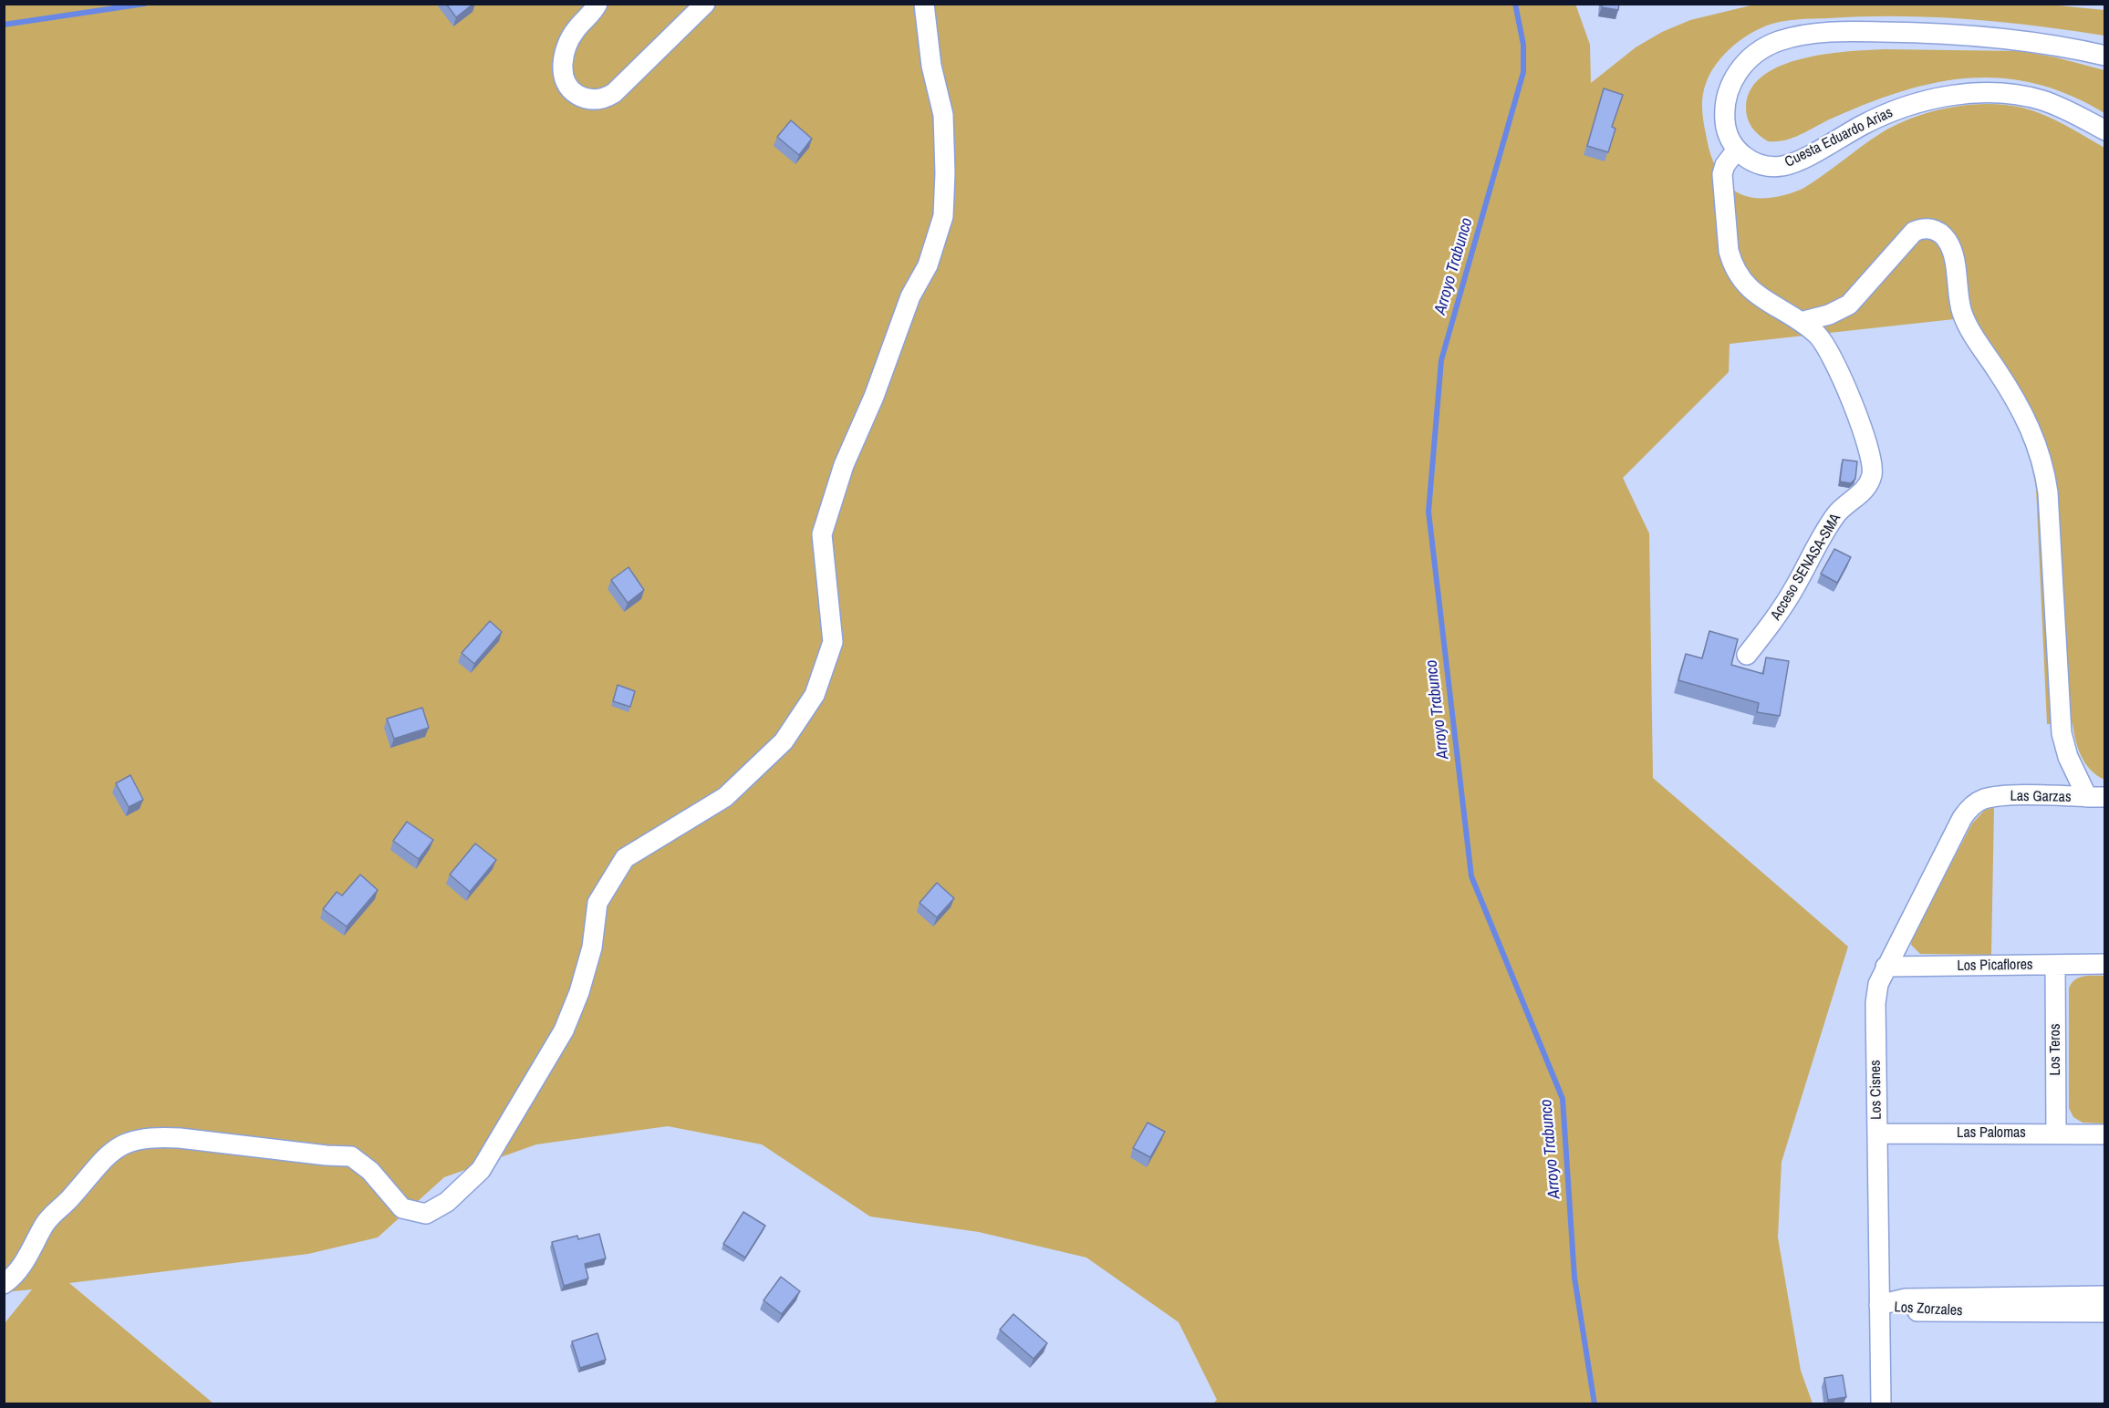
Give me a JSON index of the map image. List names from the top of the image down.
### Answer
{
  "streets": {
    "street": [
      "Cuesta Eduardo Arias",
      "Acceso SENASA-SMA",
      "Las Garzas",
      "Los Picaflores",
      "Los Teros",
      "Los Cisnes",
      "Las Palomas",
      "Los Zorzales"
    ]
  },
  "crossings": [
    ["Cuesta Eduardo Arias", "Acceso SENASA-SMA"],
    ["Las Garzas", "Los Cisnes"],
    ["Los Picaflores", "Los Teros"],
    ["Los Picaflores", "Los Cisnes"],
    ["Los Teros", "Las Palomas"],
    ["Los Cisnes", "Las Palomas"],
    ["Los Cisnes", "Los Zorzales"]
  ],
  "water": ["Arroyo Trabunco"]
}
